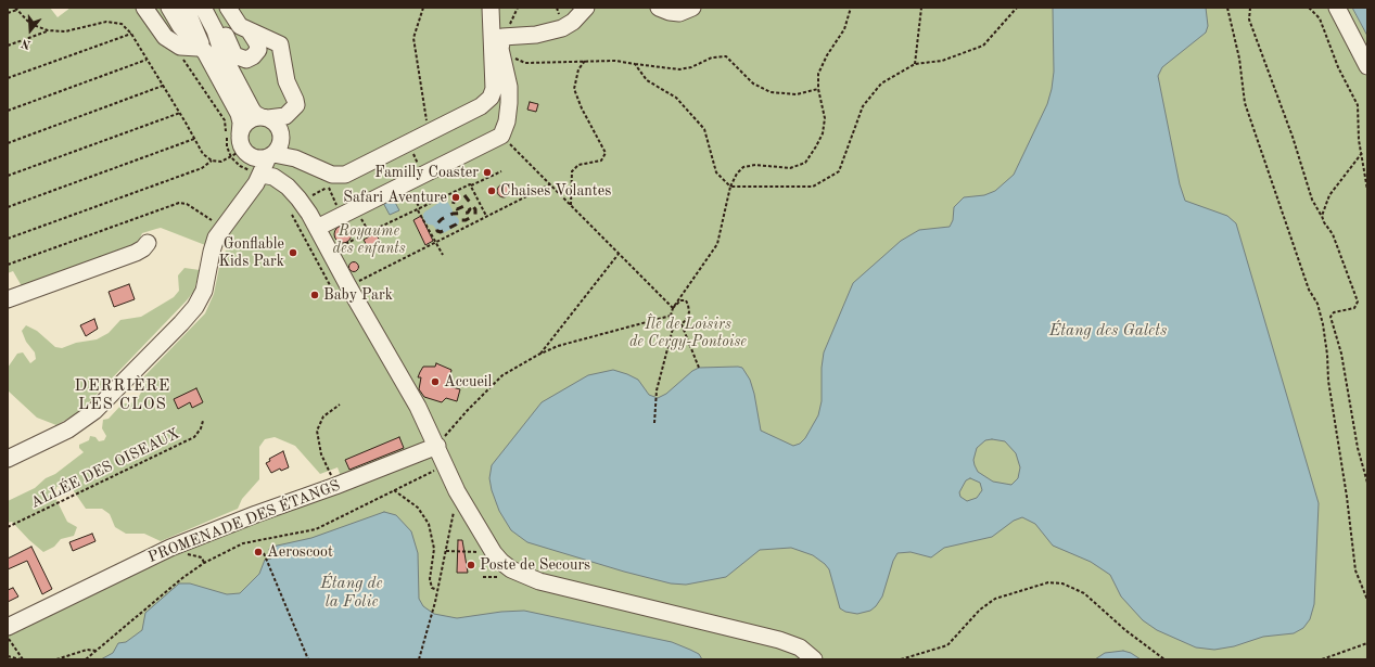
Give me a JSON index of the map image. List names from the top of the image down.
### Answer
{
  "streets": {
    "street": ["PROMENADE DES ÉTANGS"],
    "path": ["ALLÉE DES OISEAUX"]
  },
  "districts": ["DERRIÈRE LES CLOS"],
  "water": ["Étang des Galets", "Étang de la Folie"],
  "parks": ["Royaume des enfants", "Île de Loisirs de Cergy-Pontoise"],
  "places": [
    "Familly Coaster",
    "Chaises Volantes",
    "Safari Aventure",
    "Gonflable Kids Park",
    "Baby Park",
    "Accueil",
    "Aeroscoot",
    "Poste de Secours"
  ],
  "north": "bottom"
}
